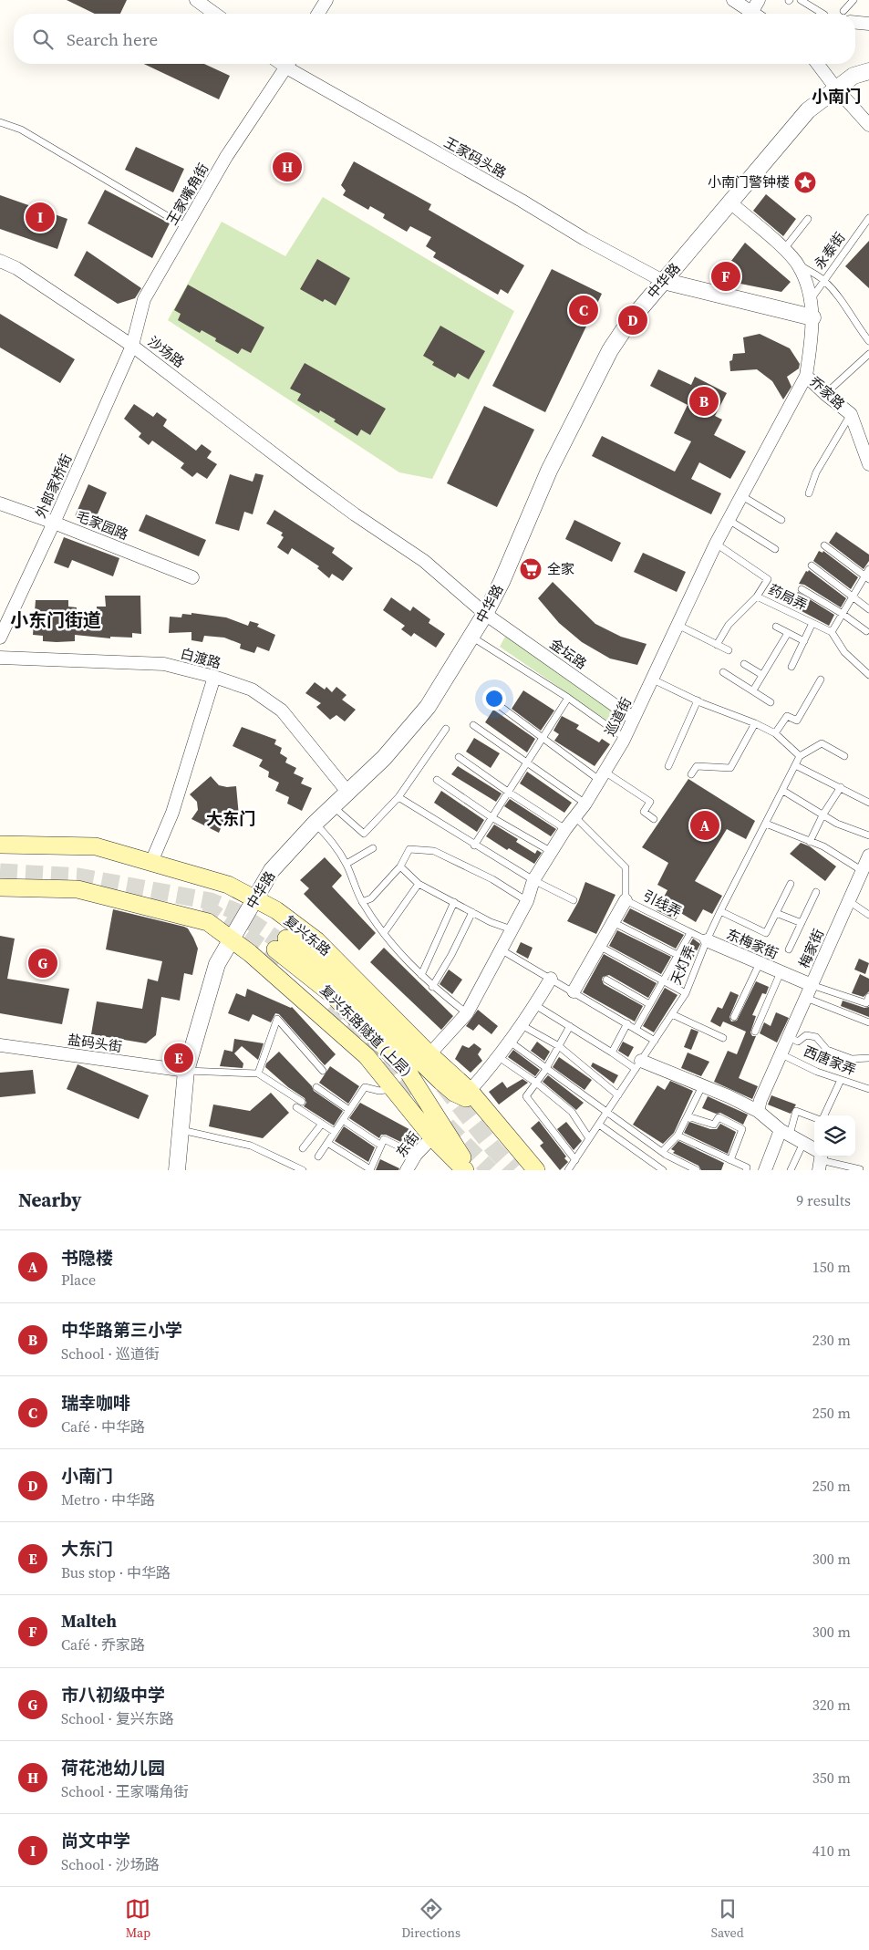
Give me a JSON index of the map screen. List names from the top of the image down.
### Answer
{
  "streets": {
    "main road": ["复兴东路", "复兴东路隧道 (上层)"],
    "street": [
      "王家码头路",
      "王家嘴角街",
      "中华路",
      "沙场路",
      "乔家路",
      "外郎家桥街",
      "毛家园路",
      "金坛路",
      "白渡路",
      "巡道街",
      "东梅家街",
      "梅家街",
      "盐码头街",
      "东街"
    ],
    "lane": [
      "永泰街",
      "药局弄",
      "引线弄",
      "天灯弄",
      "西唐家弄"
    ]
  },
  "crossings": [
    ["王家码头路", "中华路"],
    ["王家嘴角街", "沙场路"],
    ["王家嘴角街", "外郎家桥街"],
    ["永泰街", "乔家路"],
    ["中华路", "沙场路"],
    ["中华路", "乔家路"],
    ["中华路", "金坛路"],
    ["中华路", "白渡路"],
    ["中华路", "复兴东路"],
    ["中华路", "盐码头街"],
    ["沙场路", "外郎家桥街"],
    ["沙场路", "金坛路"],
    ["乔家路", "巡道街"],
    ["外郎家桥街", "毛家园路"],
    ["药局弄", "巡道街"],
    ["金坛路", "巡道街"],
    ["巡道街", "引线弄"],
    ["巡道街", "复兴东路"],
    ["引线弄", "东梅家街"],
    ["引线弄", "天灯弄"],
    ["复兴东路", "复兴东路隧道 (上层)"],
    ["东梅家街", "梅家街"],
    ["东梅家街", "天灯弄"],
    ["梅家街", "西唐家弄"]
  ],
  "districts": ["小南门", "小东门街道", "大东门"],
  "places": {
    "place": ["小南门警钟楼"],
    "supermarket": ["全家"]
  },
  "page": {
    "search": "Search here",
    "pins": [
      "H",
      "I",
      "F",
      "C",
      "D",
      "B",
      "A",
      "G",
      "E"
    ],
    "heading": ["Nearby", "9 results"],
    "list": [
      {
        "mark": "A",
        "name": "书隐楼",
        "note": "Place",
        "value": "150 m"
      },
      {
        "mark": "B",
        "name": "中华路第三小学",
        "note": "School · 巡道街",
        "value": "230 m"
      },
      {
        "mark": "C",
        "name": "瑞幸咖啡",
        "note": "Café · 中华路",
        "value": "250 m"
      },
      {
        "mark": "D",
        "name": "小南门",
        "note": "Metro · 中华路",
        "value": "250 m"
      },
      {
        "mark": "E",
        "name": "大东门",
        "note": "Bus stop · 中华路",
        "value": "300 m"
      },
      {
        "mark": "F",
        "name": "Malteh",
        "note": "Café · 乔家路",
        "value": "300 m"
      },
      {
        "mark": "G",
        "name": "市八初级中学",
        "note": "School · 复兴东路",
        "value": "320 m"
      },
      {
        "mark": "H",
        "name": "荷花池幼儿园",
        "note": "School · 王家嘴角街",
        "value": "350 m"
      },
      {
        "mark": "I",
        "name": "尚文中学",
        "note": "School · 沙场路",
        "value": "410 m"
      }
    ],
    "nav": ["Map", "Directions", "Saved"]
  }
}
